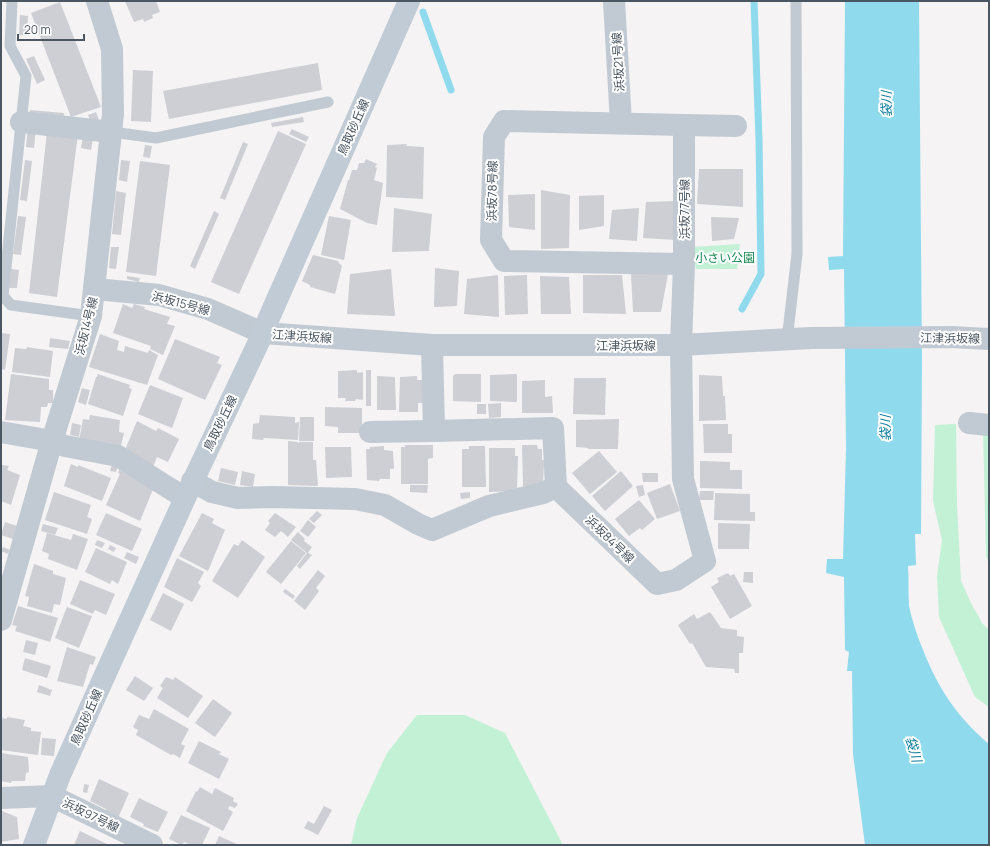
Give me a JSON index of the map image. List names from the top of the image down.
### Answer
{
  "streets": {
    "main road": ["鳥取砂丘線"],
    "street": [
      "浜坂21号線",
      "浜坂78号線",
      "浜坂77号線",
      "浜坂15号線",
      "浜坂14号線",
      "江津浜坂線",
      "浜坂84号線",
      "浜坂97号線"
    ]
  },
  "crossings": [
    ["浜坂21号線", "浜坂78号線"],
    ["鳥取砂丘線", "浜坂15号線"],
    ["鳥取砂丘線", "江津浜坂線"],
    ["鳥取砂丘線", "浜坂97号線"],
    ["浜坂78号線", "浜坂77号線"],
    ["浜坂77号線", "江津浜坂線"],
    ["浜坂77号線", "浜坂84号線"],
    ["浜坂15号線", "浜坂14号線"],
    ["浜坂15号線", "江津浜坂線"],
    ["江津浜坂線", "浜坂84号線"]
  ],
  "water": ["袋川"],
  "parks": ["小さい公園"],
  "scale_bar": "20 m"
}
